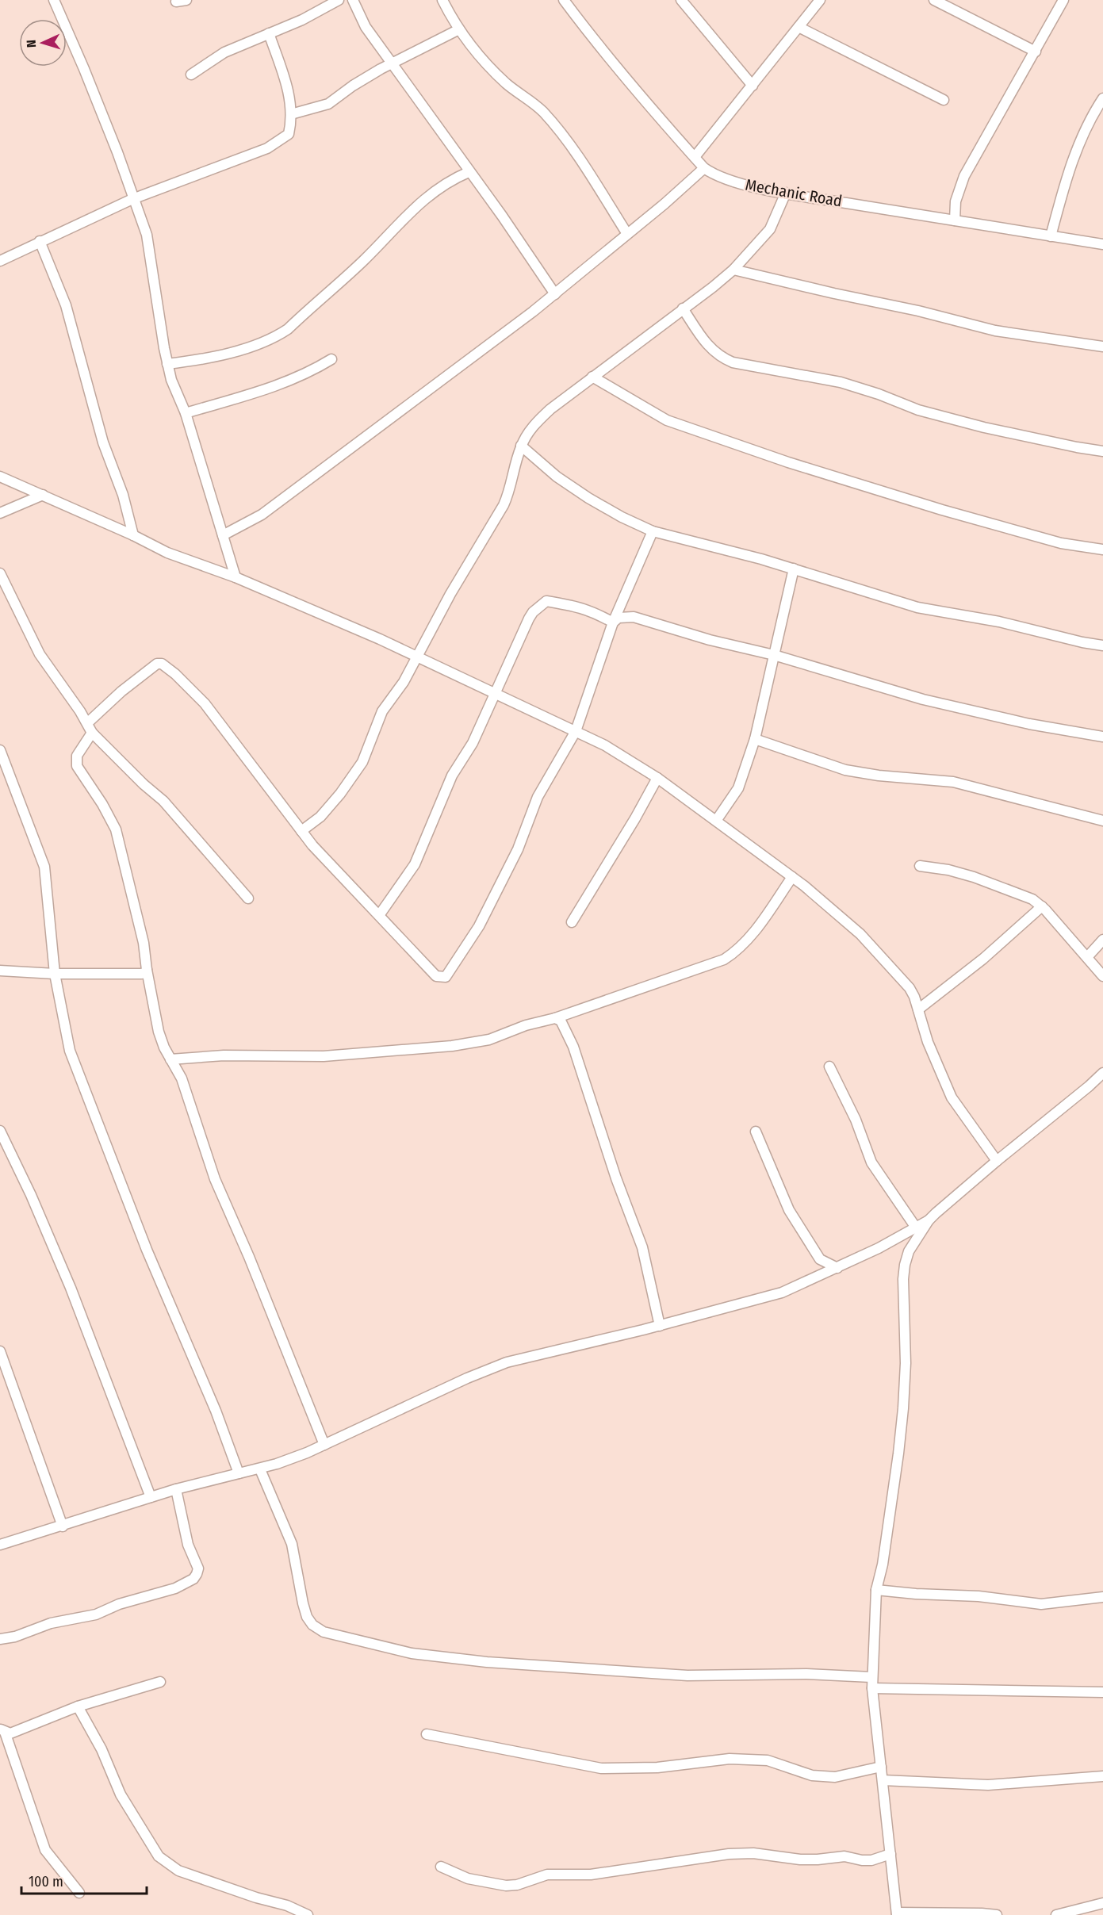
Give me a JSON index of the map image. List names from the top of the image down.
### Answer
{
  "streets": {
    "street": ["Mechanic Road"]
  },
  "scale_bar": "100 m",
  "north": "left"
}
